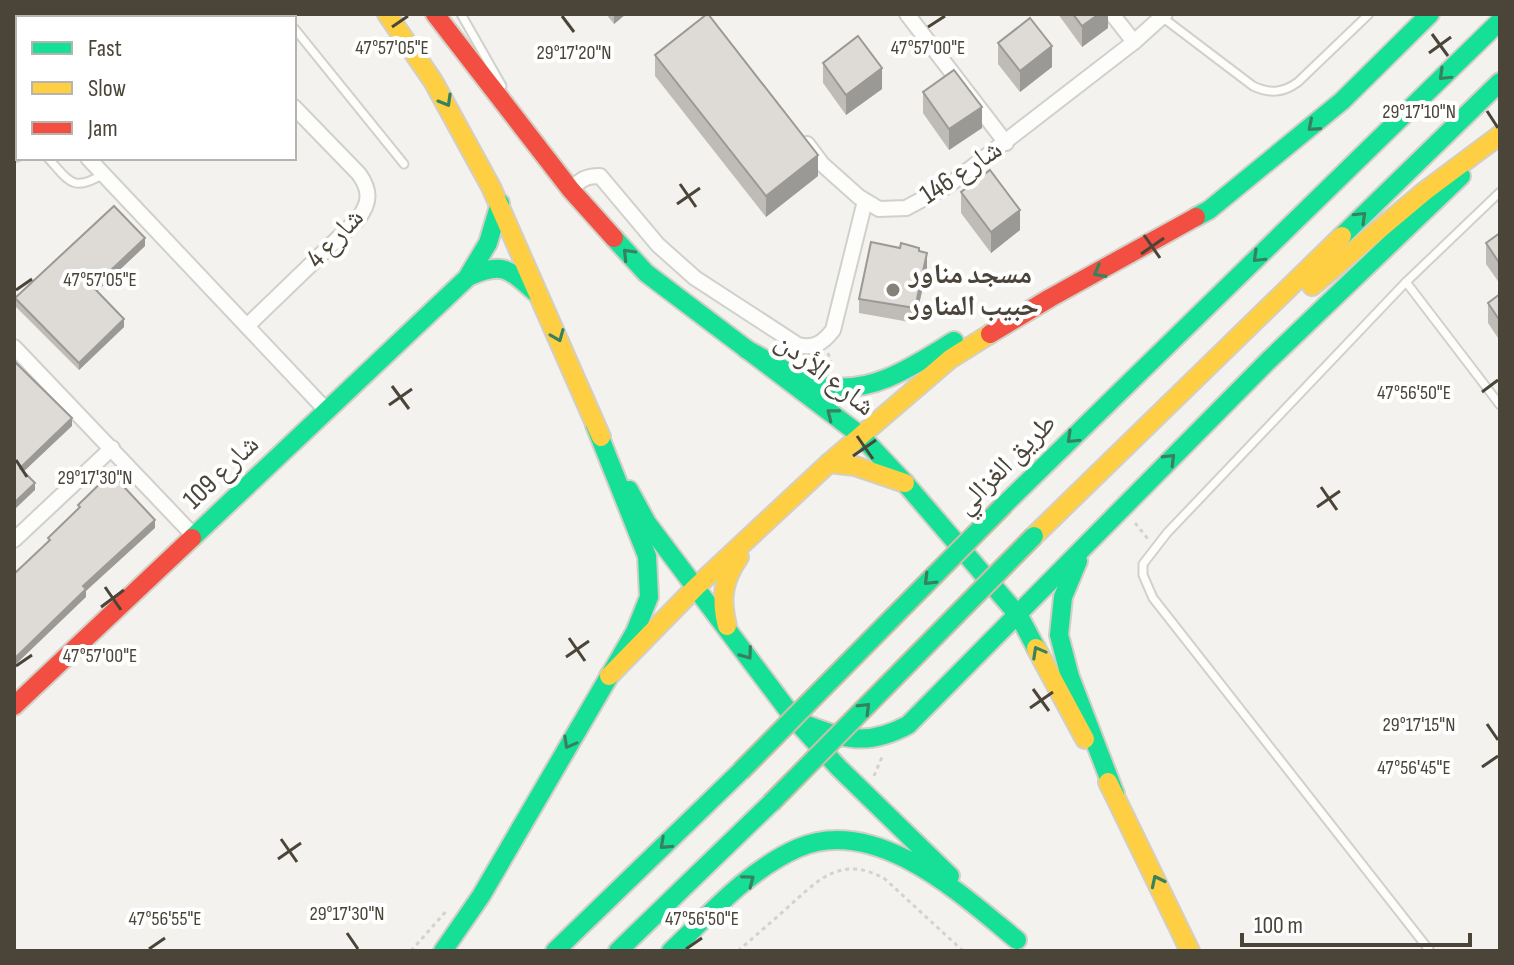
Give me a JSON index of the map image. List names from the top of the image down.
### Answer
{
  "streets": {
    "main road": ["شارع الأردن", "طريق الغزالي", "شارع 109"],
    "street": ["شارع 146", "شارع 4"]
  },
  "places": ["مسجد مناور حبيب المناور"],
  "legend": ["Fast", "Slow", "Jam"],
  "scale_bar": "100 m",
  "coordinates": [
    "47°57'05\"E",
    "47°57'00\"E",
    "29°17'20\"N",
    "29°17'10\"N",
    "47°56'50\"E",
    "29°17'30\"N",
    "29°17'15\"N",
    "47°56'45\"E",
    "47°56'55\"E"
  ]
}
